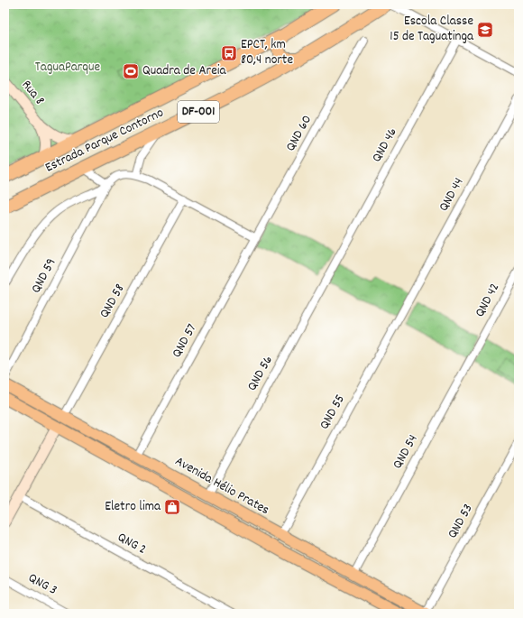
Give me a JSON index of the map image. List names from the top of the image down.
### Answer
{
  "streets": {
    "highway": ["DF-001", "Estrada Parque Contorno"],
    "main road": ["Avenida Hélio Prates"],
    "street": [
      "Rua 8",
      "QND 60",
      "QND 46",
      "QND 44",
      "QND 59",
      "QND 42",
      "QND 58",
      "QND 57",
      "QND 56",
      "QND 55",
      "QND 54",
      "QND 53",
      "QNG 2",
      "QNG 3"
    ]
  },
  "crossings": [
    ["QND 60", "QND 57"],
    ["QND 46", "QND 56"],
    ["QND 44", "QND 55"],
    ["QND 42", "QND 54"],
    ["QND 58", "Avenida Hélio Prates"],
    ["QND 57", "Avenida Hélio Prates"],
    ["QND 56", "Avenida Hélio Prates"],
    ["QND 55", "Avenida Hélio Prates"],
    ["QND 54", "Avenida Hélio Prates"],
    ["Avenida Hélio Prates", "QND 53"]
  ],
  "parks": ["TaguaParque"],
  "places": {
    "school or university": ["Escola Classe 15 de Taguatinga"],
    "bus stop": ["EPCT, km 80,4 norte"],
    "sports": ["Quadra de Areia"],
    "shop": ["Eletro lima"]
  }
}
